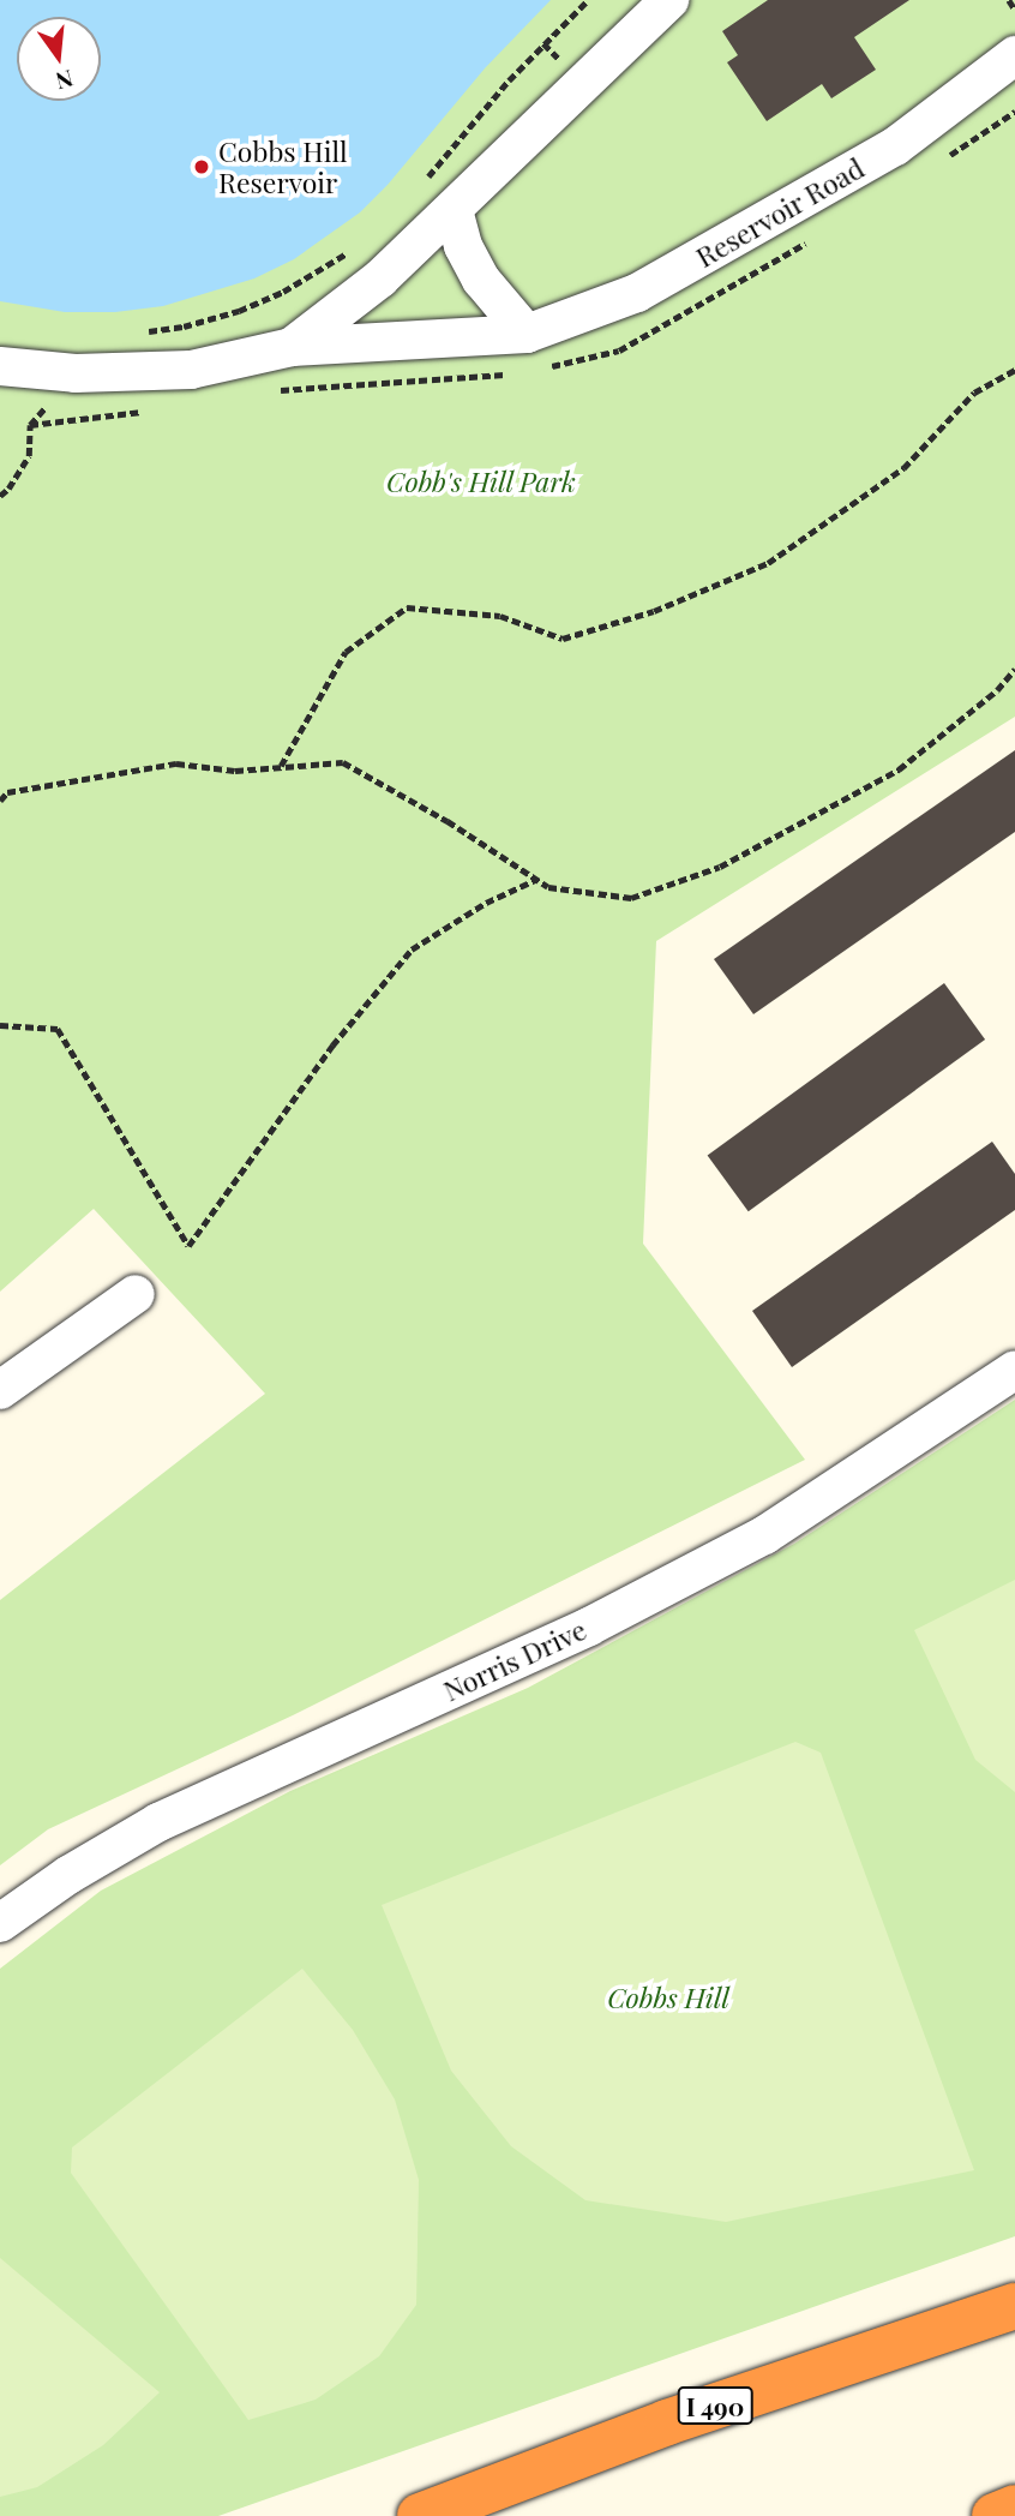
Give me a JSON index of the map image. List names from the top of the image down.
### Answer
{
  "streets": {
    "highway": ["I 490"],
    "street": ["Reservoir Road", "Norris Drive"]
  },
  "parks": ["Cobb's Hill Park", "Cobbs Hill"],
  "places": ["Cobbs Hill Reservoir"],
  "north": "bottom"
}
